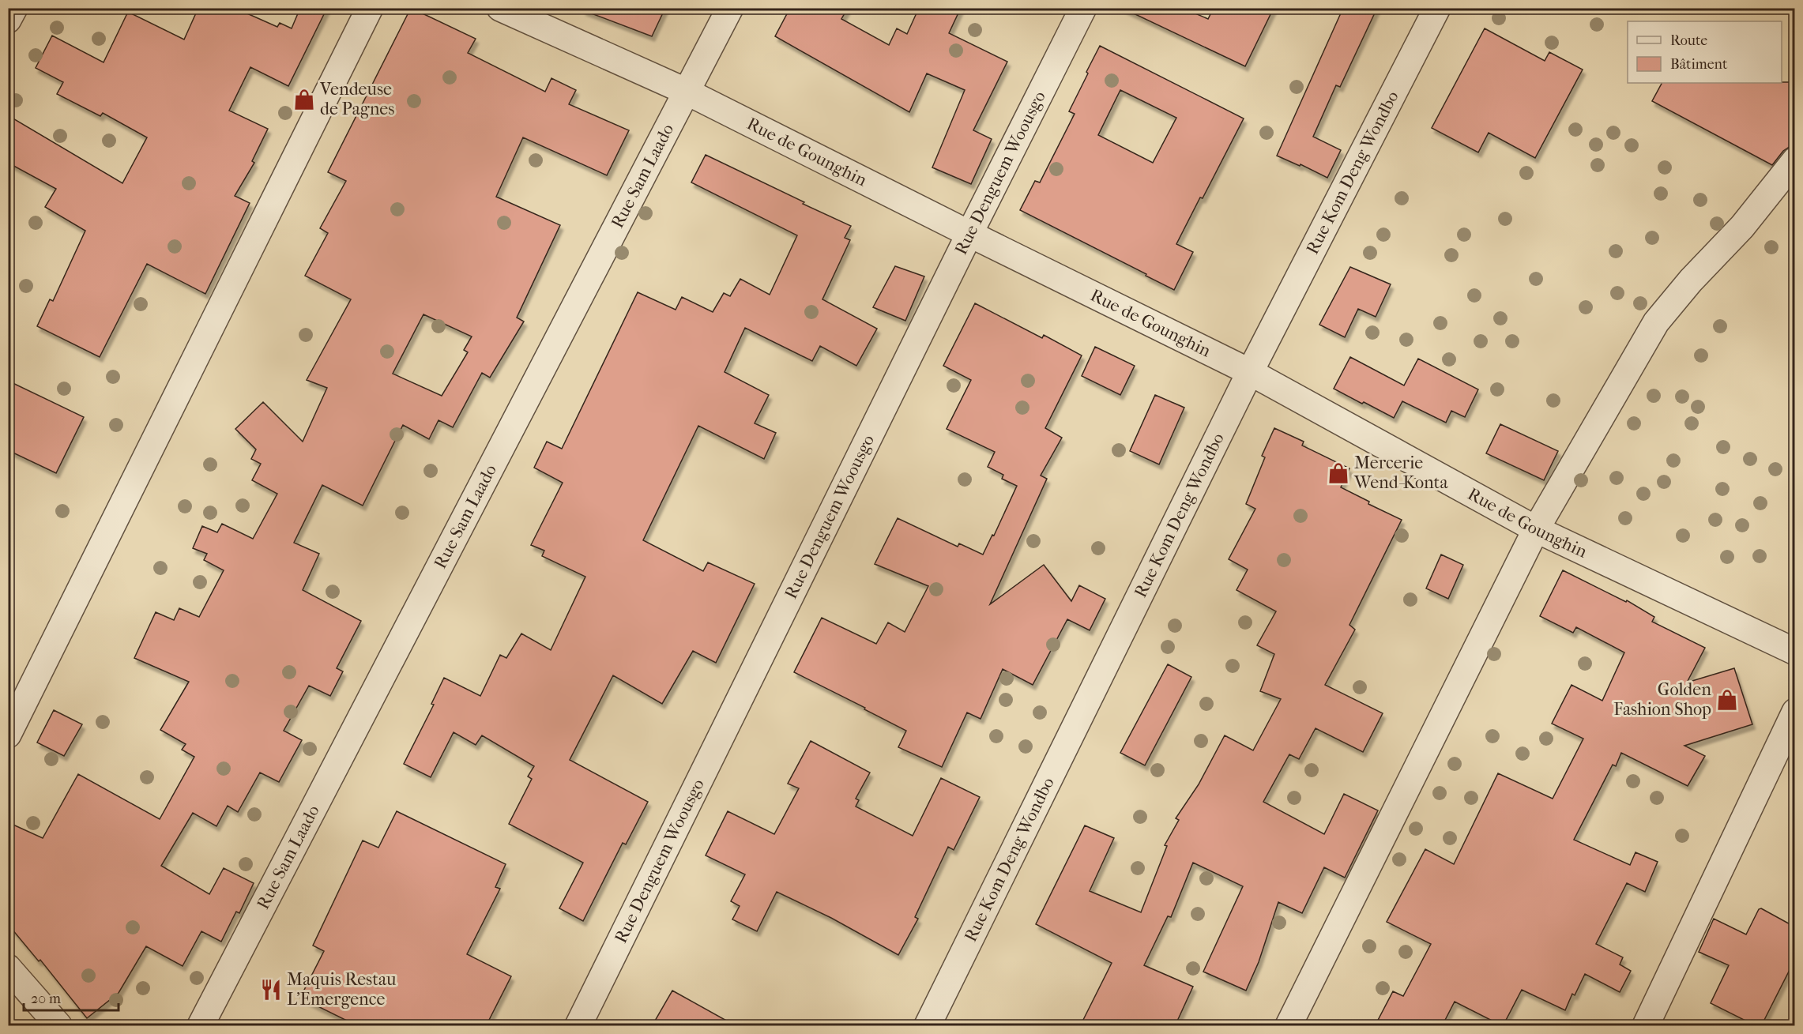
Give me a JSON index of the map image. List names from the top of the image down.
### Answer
{
  "streets": {
    "street": [
      "Rue de Gounghin",
      "Rue Denguem Woousgo",
      "Rue Kom Deng Wondbo",
      "Rue Sam Laado"
    ]
  },
  "crossings": [
    ["Rue de Gounghin", "Rue Denguem Woousgo"],
    ["Rue de Gounghin", "Rue Kom Deng Wondbo"],
    ["Rue de Gounghin", "Rue Sam Laado"]
  ],
  "places": {
    "shop": ["Vendeuse de Pagnes", "Mercerie Wend-Konta", "Golden Fashion Shop"],
    "restaurant": ["Maquis Restau L'Emergence"]
  },
  "legend": ["Route", "Bâtiment"],
  "scale_bar": "20 m"
}
